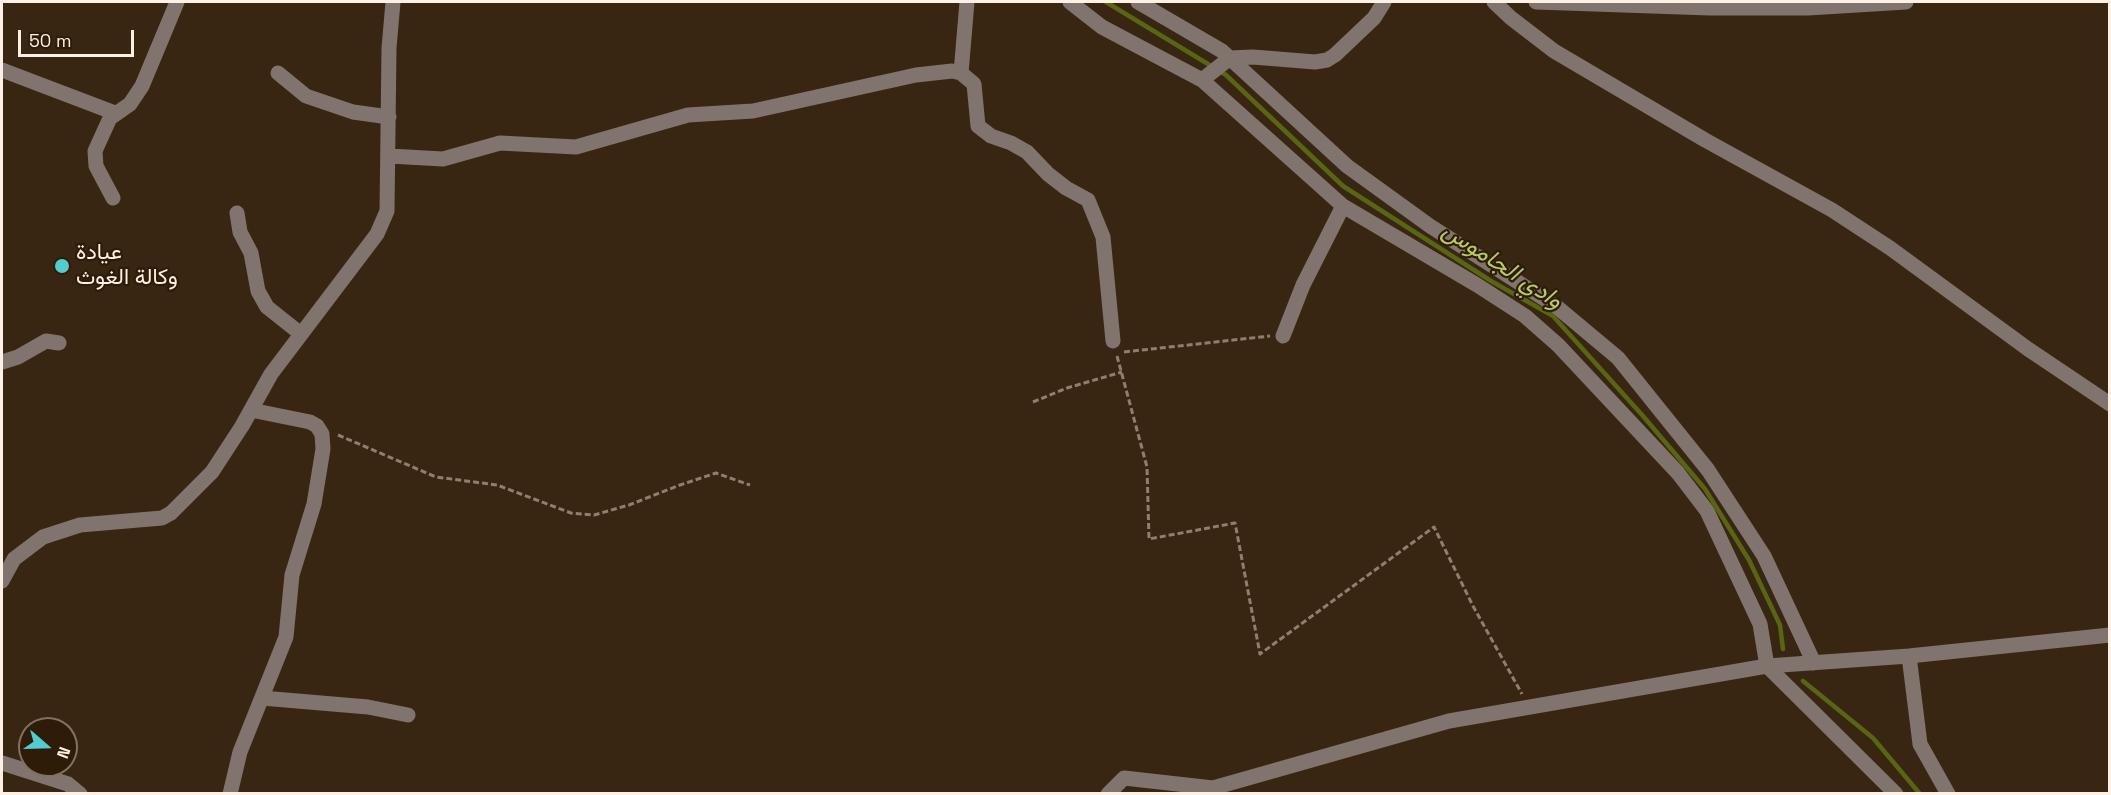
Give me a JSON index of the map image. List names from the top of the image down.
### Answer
{
  "water": ["وادي الجاموس"],
  "places": ["عيادة وكالة الغوث"],
  "scale_bar": "50 m",
  "north": "right"
}
